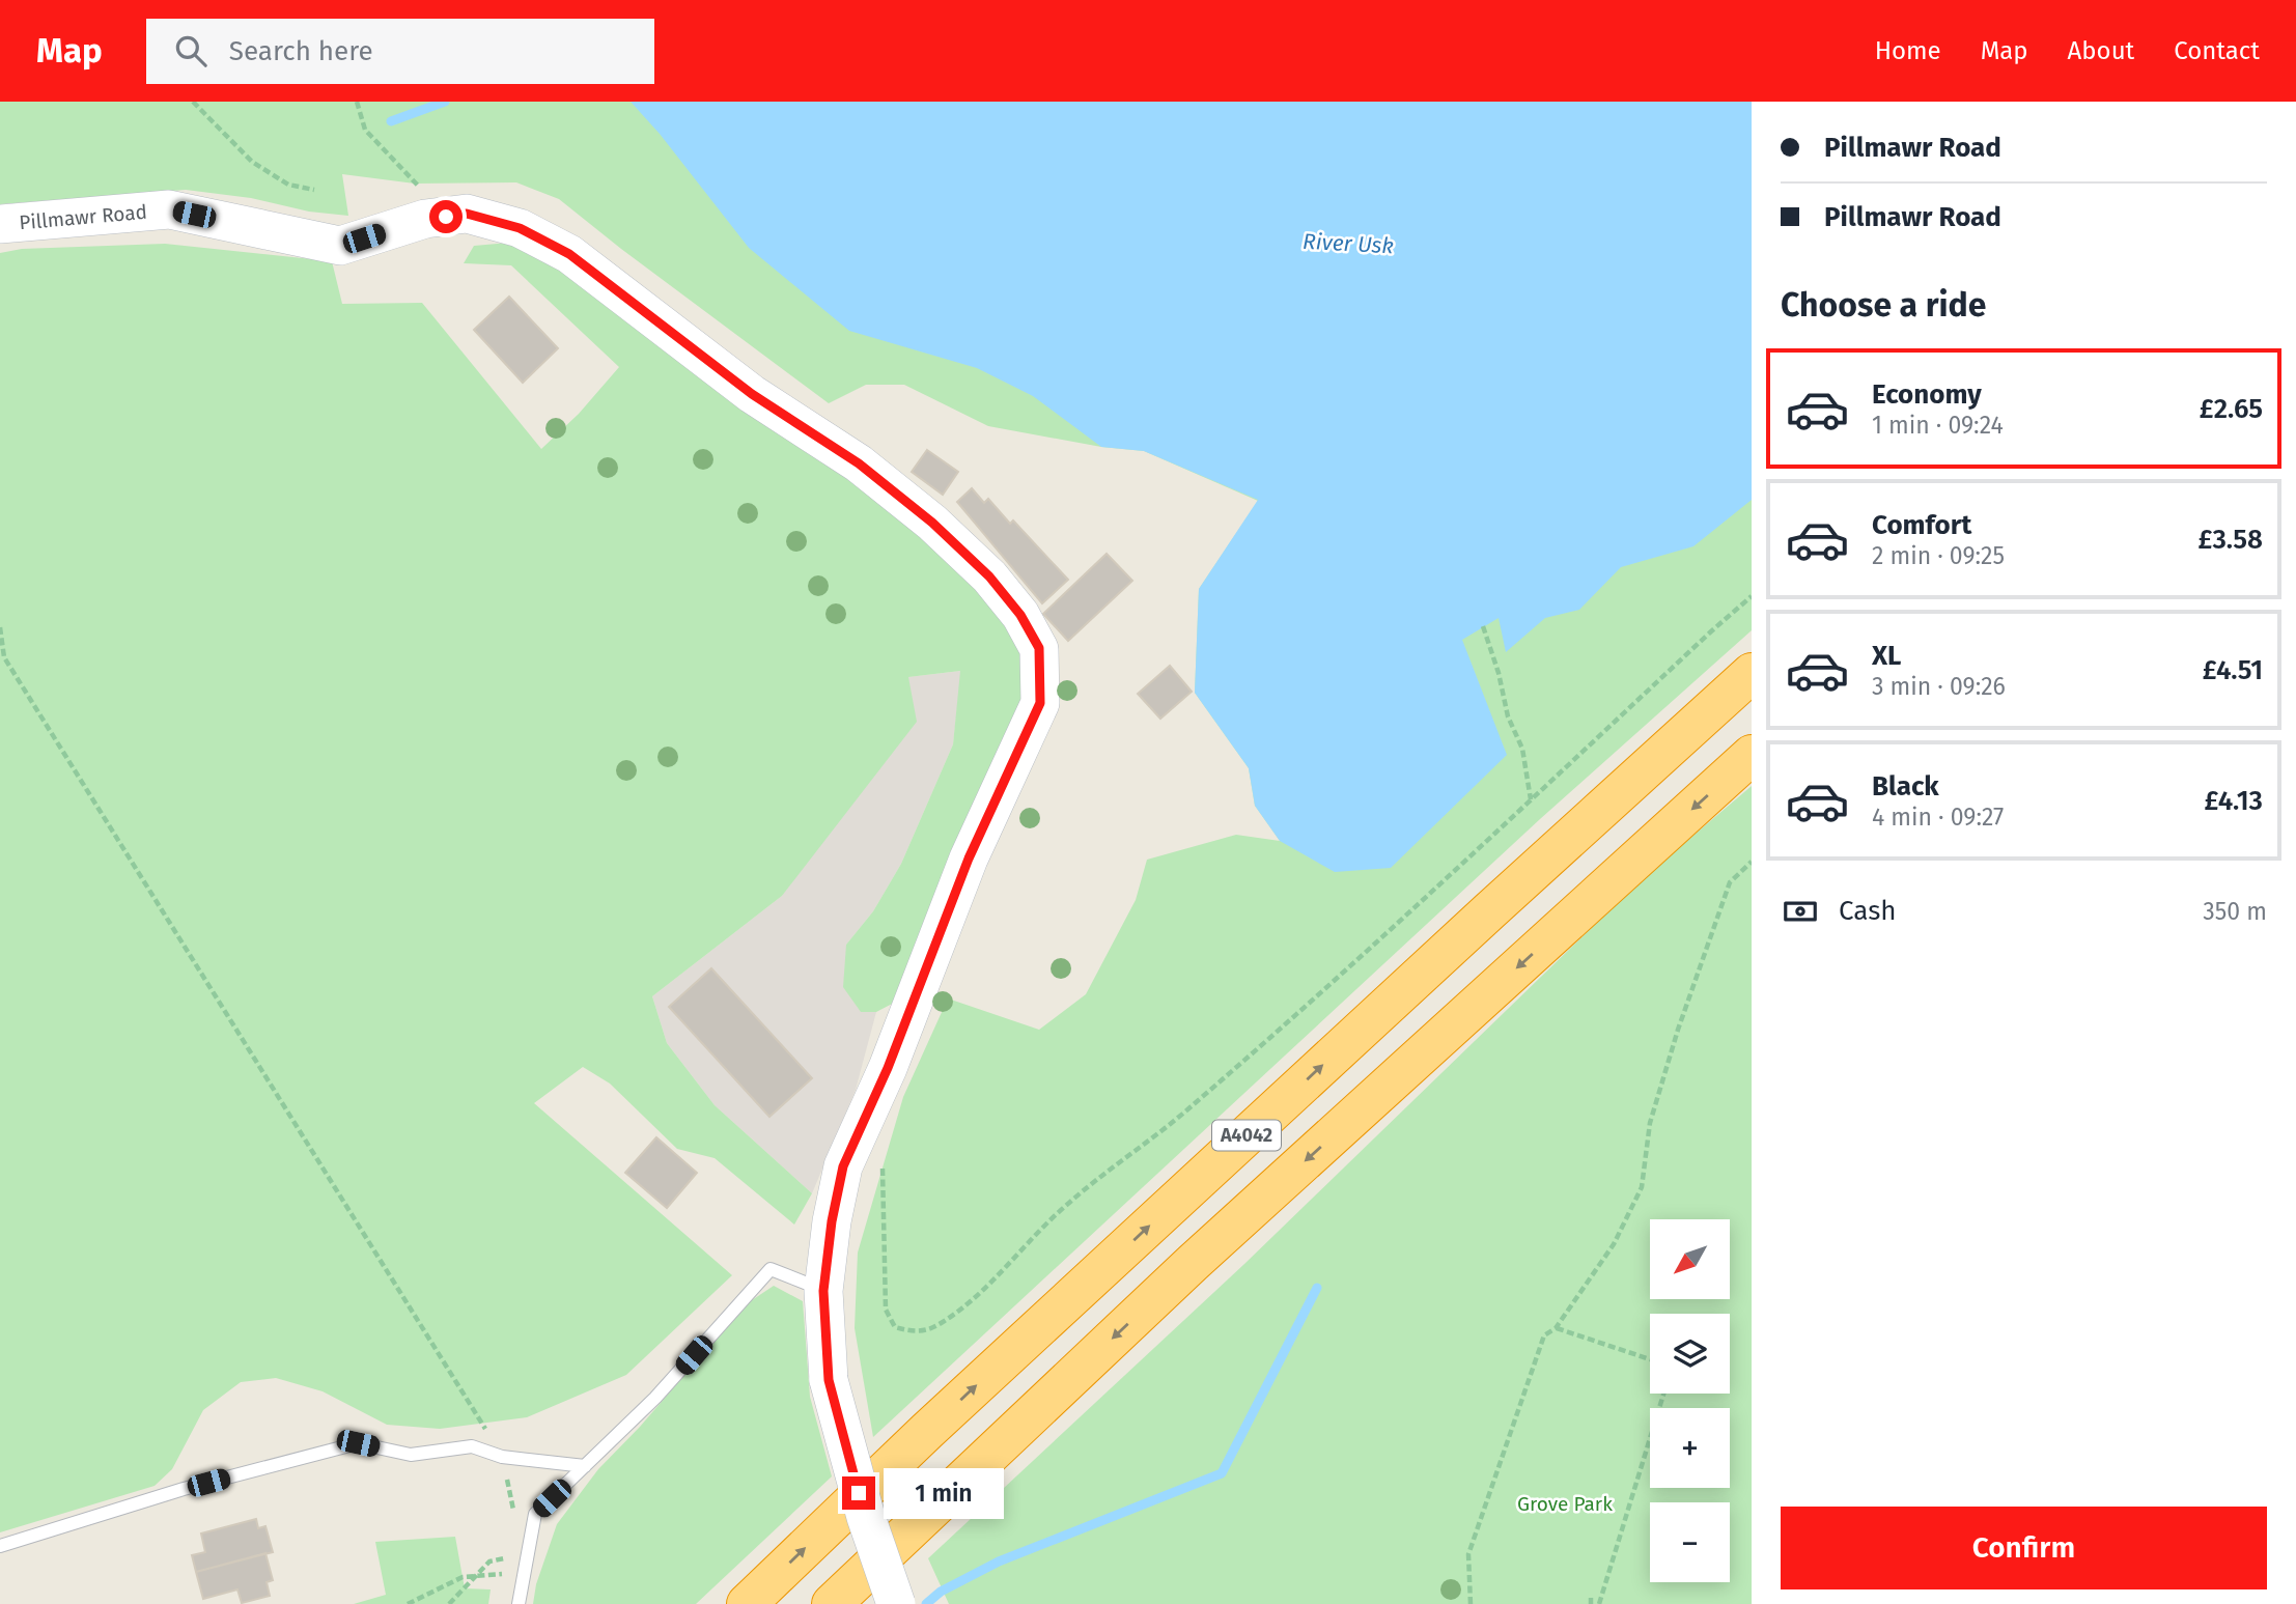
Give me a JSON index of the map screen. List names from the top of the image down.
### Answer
{
  "streets": {
    "highway": ["A4042"],
    "street": ["Pillmawr Road"]
  },
  "water": ["River Usk"],
  "parks": ["Grove Park"],
  "north": "bottom left",
  "page": {
    "header": "Map",
    "search": "Search here",
    "nav": [
      "Home",
      "Map",
      "About",
      "Contact"
    ],
    "banner": ["Pillmawr Road", "Pillmawr Road"],
    "heading": "Choose a ride",
    "list": [
      {
        "name": "Economy",
        "note": "1 min · 09:24",
        "value": "£2.65"
      },
      {
        "name": "Comfort",
        "note": "2 min · 09:25",
        "value": "£3.58"
      },
      {
        "name": "XL",
        "note": "3 min · 09:26",
        "value": "£4.51"
      },
      {
        "name": "Black",
        "note": "4 min · 09:27",
        "value": "£4.13"
      }
    ],
    "pay": ["Cash", "350 m"],
    "map_buttons": ["+", "−"],
    "bubble": "1 min",
    "buttons": "Confirm"
  }
}
